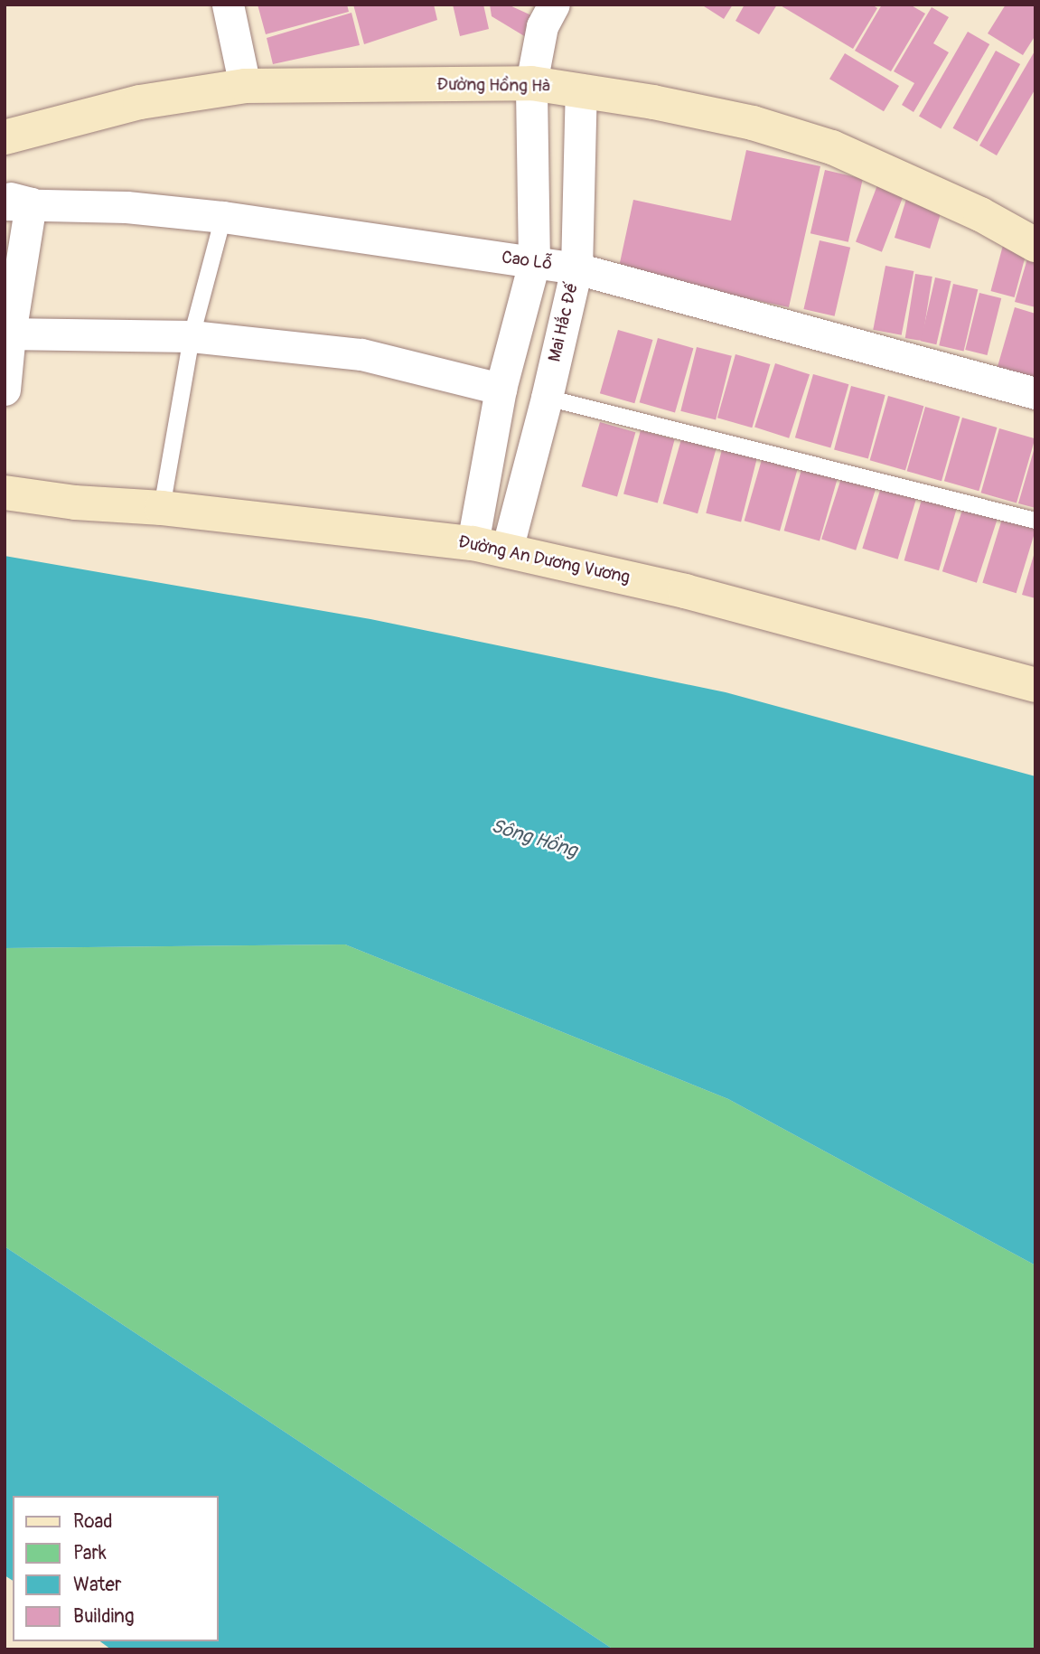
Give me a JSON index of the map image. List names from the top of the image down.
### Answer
{
  "streets": {
    "street": [
      "Đường Hồng Hà",
      "Cao Lỗ",
      "Mai Hắc Đế",
      "Đường An Dương Vương"
    ]
  },
  "crossings": [
    ["Đường Hồng Hà", "Mai Hắc Đế"],
    ["Cao Lỗ", "Mai Hắc Đế"],
    ["Mai Hắc Đế", "Đường An Dương Vương"]
  ],
  "water": ["Sông Hồng"],
  "legend": [
    "Road",
    "Park",
    "Water",
    "Building"
  ]
}
